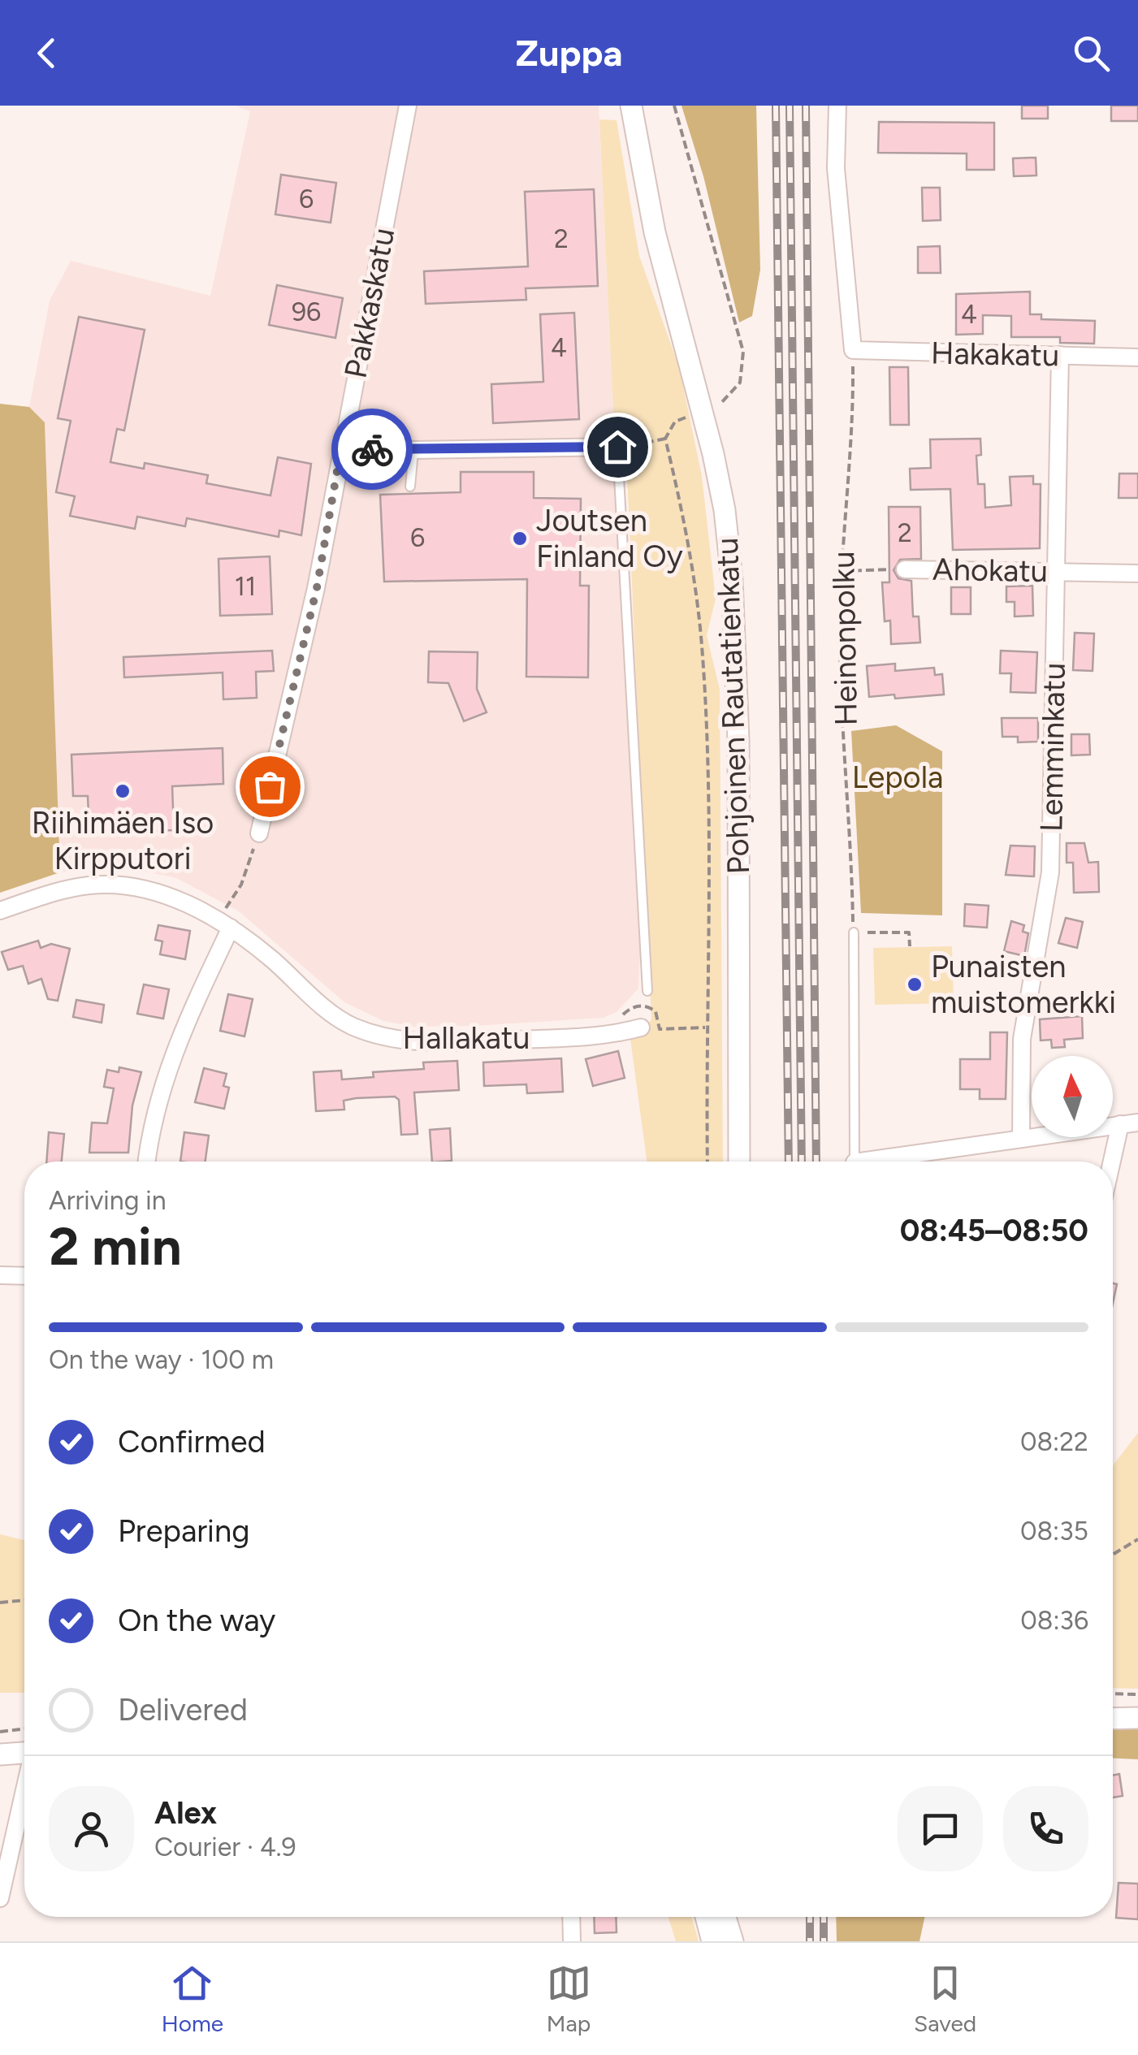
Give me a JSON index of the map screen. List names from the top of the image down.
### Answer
{
  "streets": {
    "street": [
      "Pakkaskatu",
      "Hakakatu",
      "Ahokatu",
      "Pohjoinen Rautatienkatu",
      "Lemminkatu",
      "Hallakatu"
    ],
    "path": ["Heinonpolku"]
  },
  "crossings": [
    ["Hakakatu", "Heinonpolku"],
    ["Hakakatu", "Lemminkatu"],
    ["Ahokatu", "Heinonpolku"],
    ["Ahokatu", "Lemminkatu"]
  ],
  "parks": ["Lepola"],
  "places": ["Joutsen Finland Oy", "Riihimäen Iso Kirpputori", "Punaisten muistomerkki"],
  "house_numbers": [
    "6",
    "2",
    "96",
    "4",
    "4",
    "2",
    "6",
    "11"
  ],
  "north": "top",
  "page": {
    "header": "Zuppa",
    "heading": ["2 min", "Arriving in", "08:45–08:50"],
    "panel": ["Alex", "Courier · 4.9"],
    "bar": "On the way · 100 m",
    "list": [
      ["Confirmed", "08:22"],
      ["Preparing", "08:35"],
      ["On the way", "08:36"],
      "Delivered"
    ],
    "tabs": ["Home", "Map", "Saved"]
  }
}
